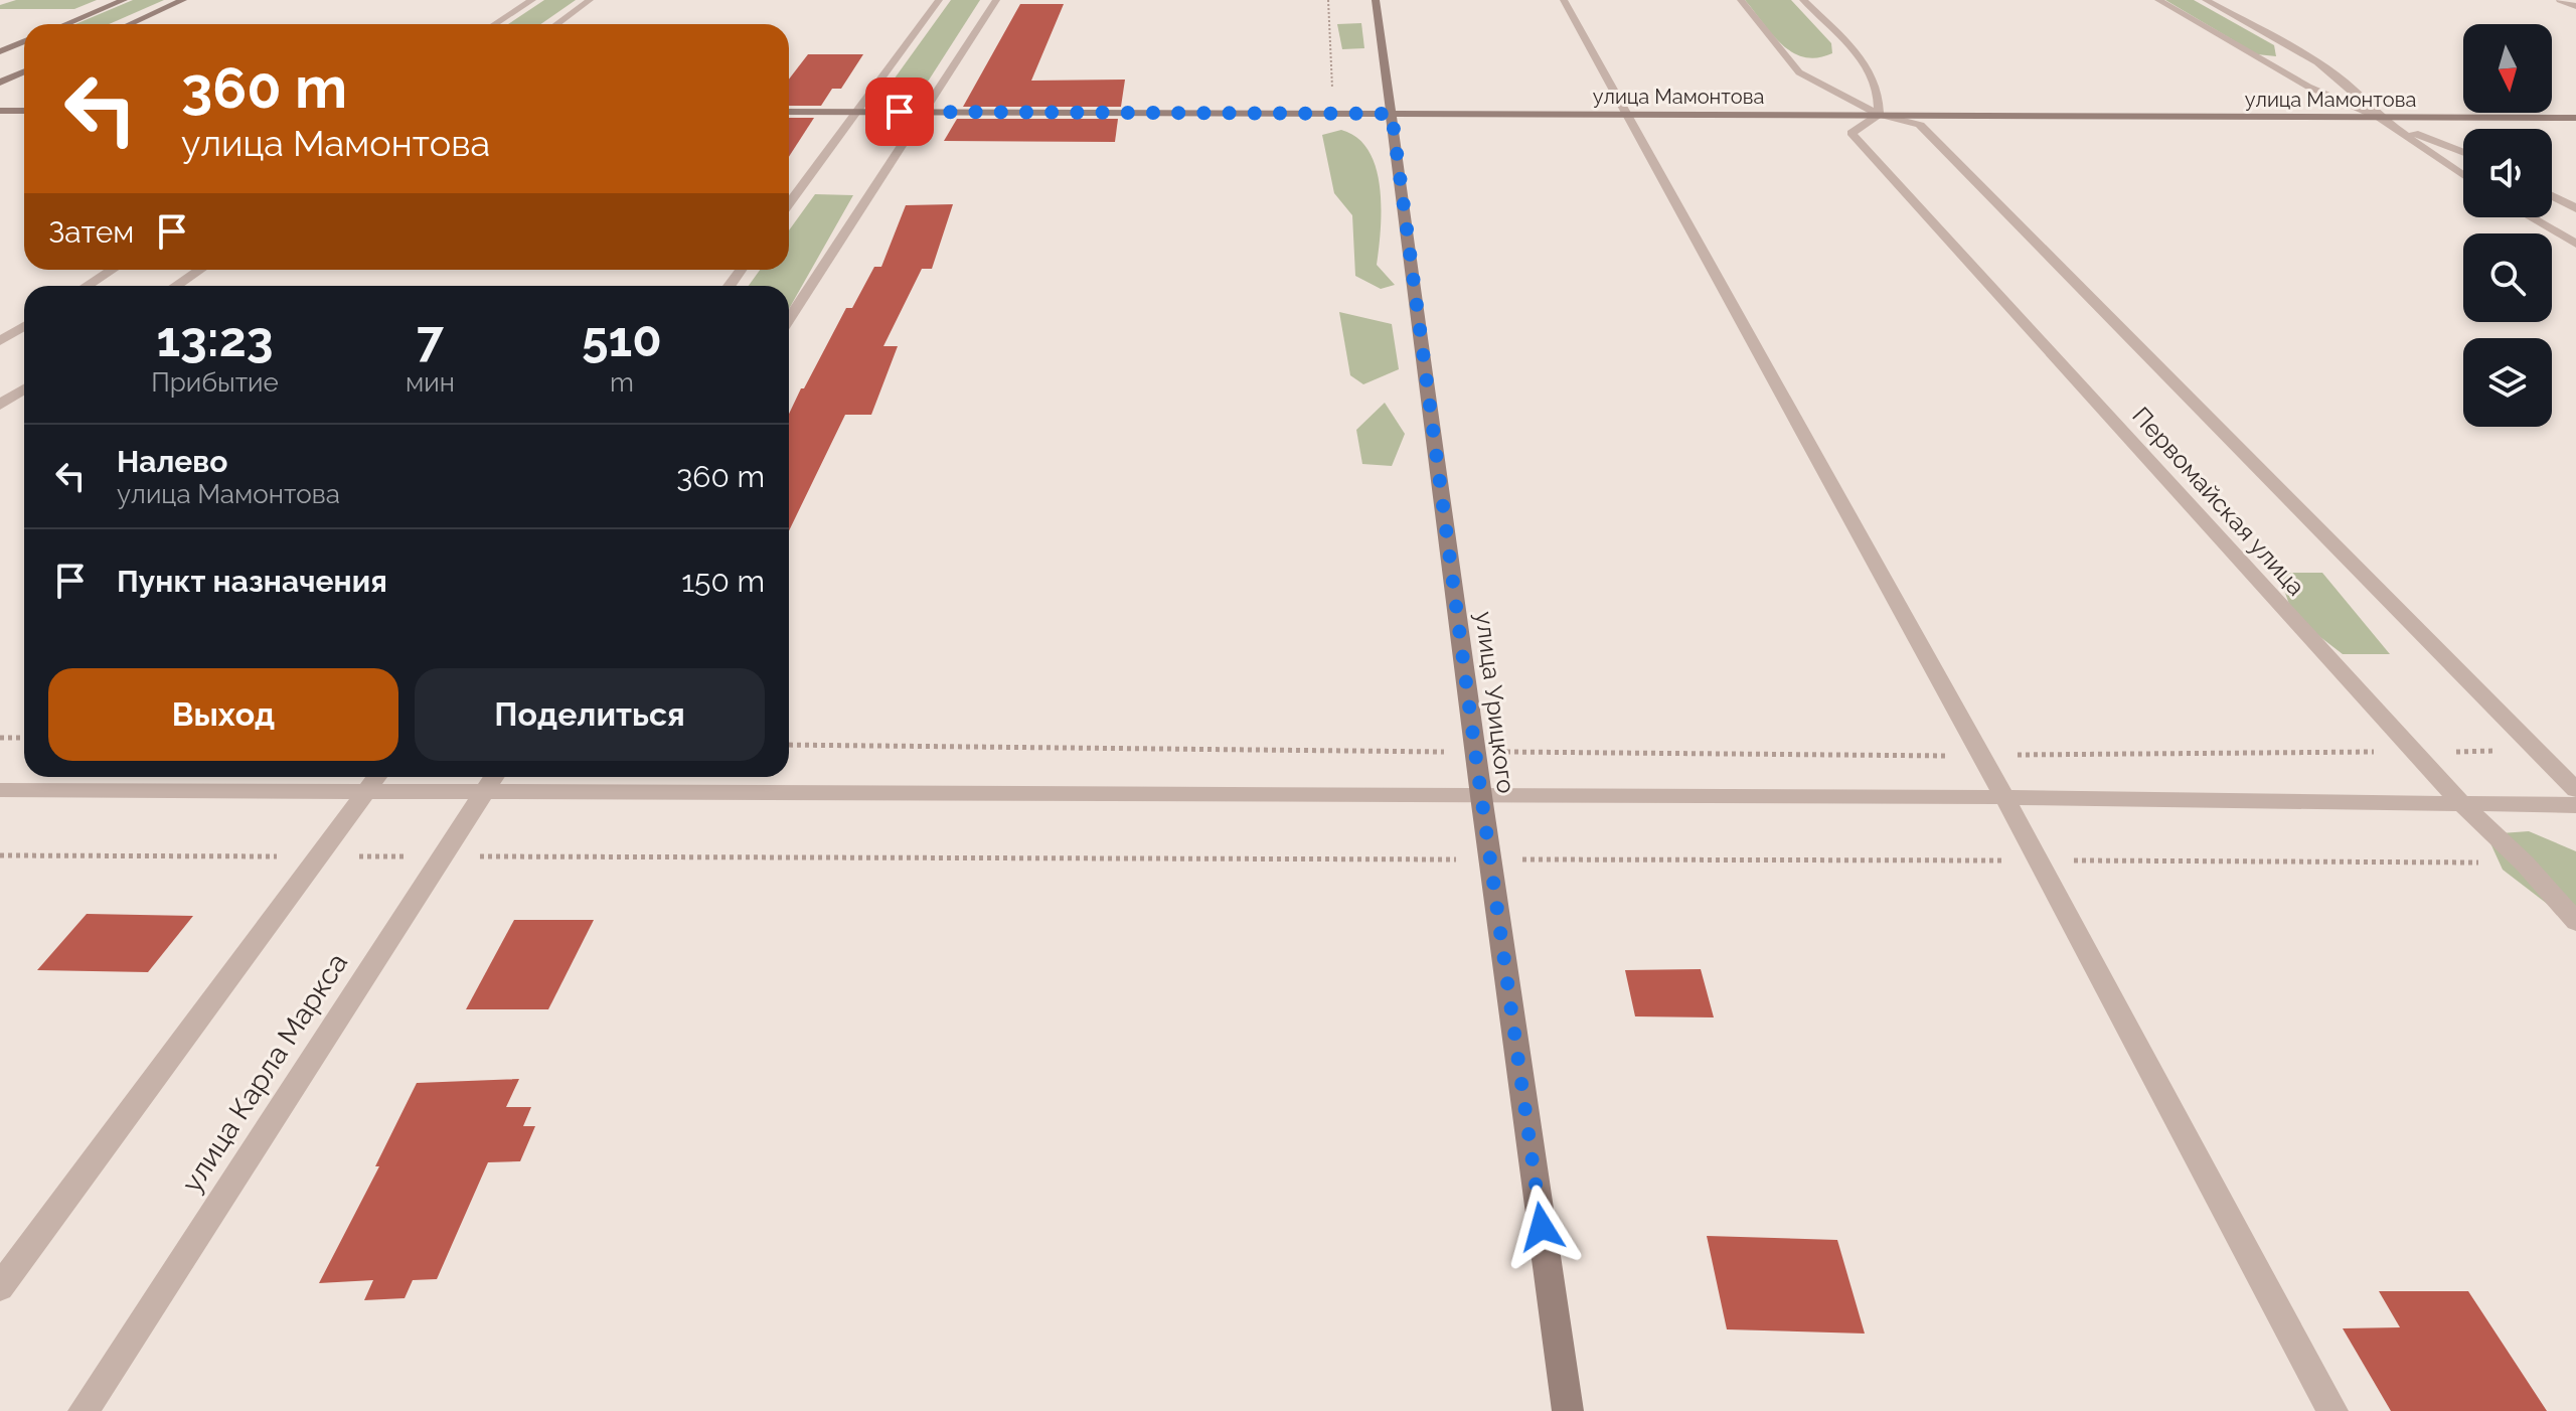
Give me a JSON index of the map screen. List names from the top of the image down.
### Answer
{
  "streets": {
    "street": [
      "улица Мамонтова",
      "Первомайская улица",
      "улица Урицкого",
      "улица Карла Маркса"
    ]
  },
  "crossings": [
    ["улица Мамонтова", "Первомайская улица"],
    ["улица Мамонтова", "улица Урицкого"]
  ],
  "north": "bottom",
  "page": {
    "turn": ["360 m", "улица Мамонтова"],
    "then": "Затем",
    "eta": [
      "13:23",
      "Прибытие",
      "7",
      "мин",
      "510",
      "m"
    ],
    "list": [
      {
        "name": "Налево",
        "note": "улица Мамонтова",
        "value": "360 m"
      },
      {
        "name": "Пункт назначения",
        "value": "150 m"
      }
    ],
    "buttons": ["Выход", "Поделиться"]
  }
}
